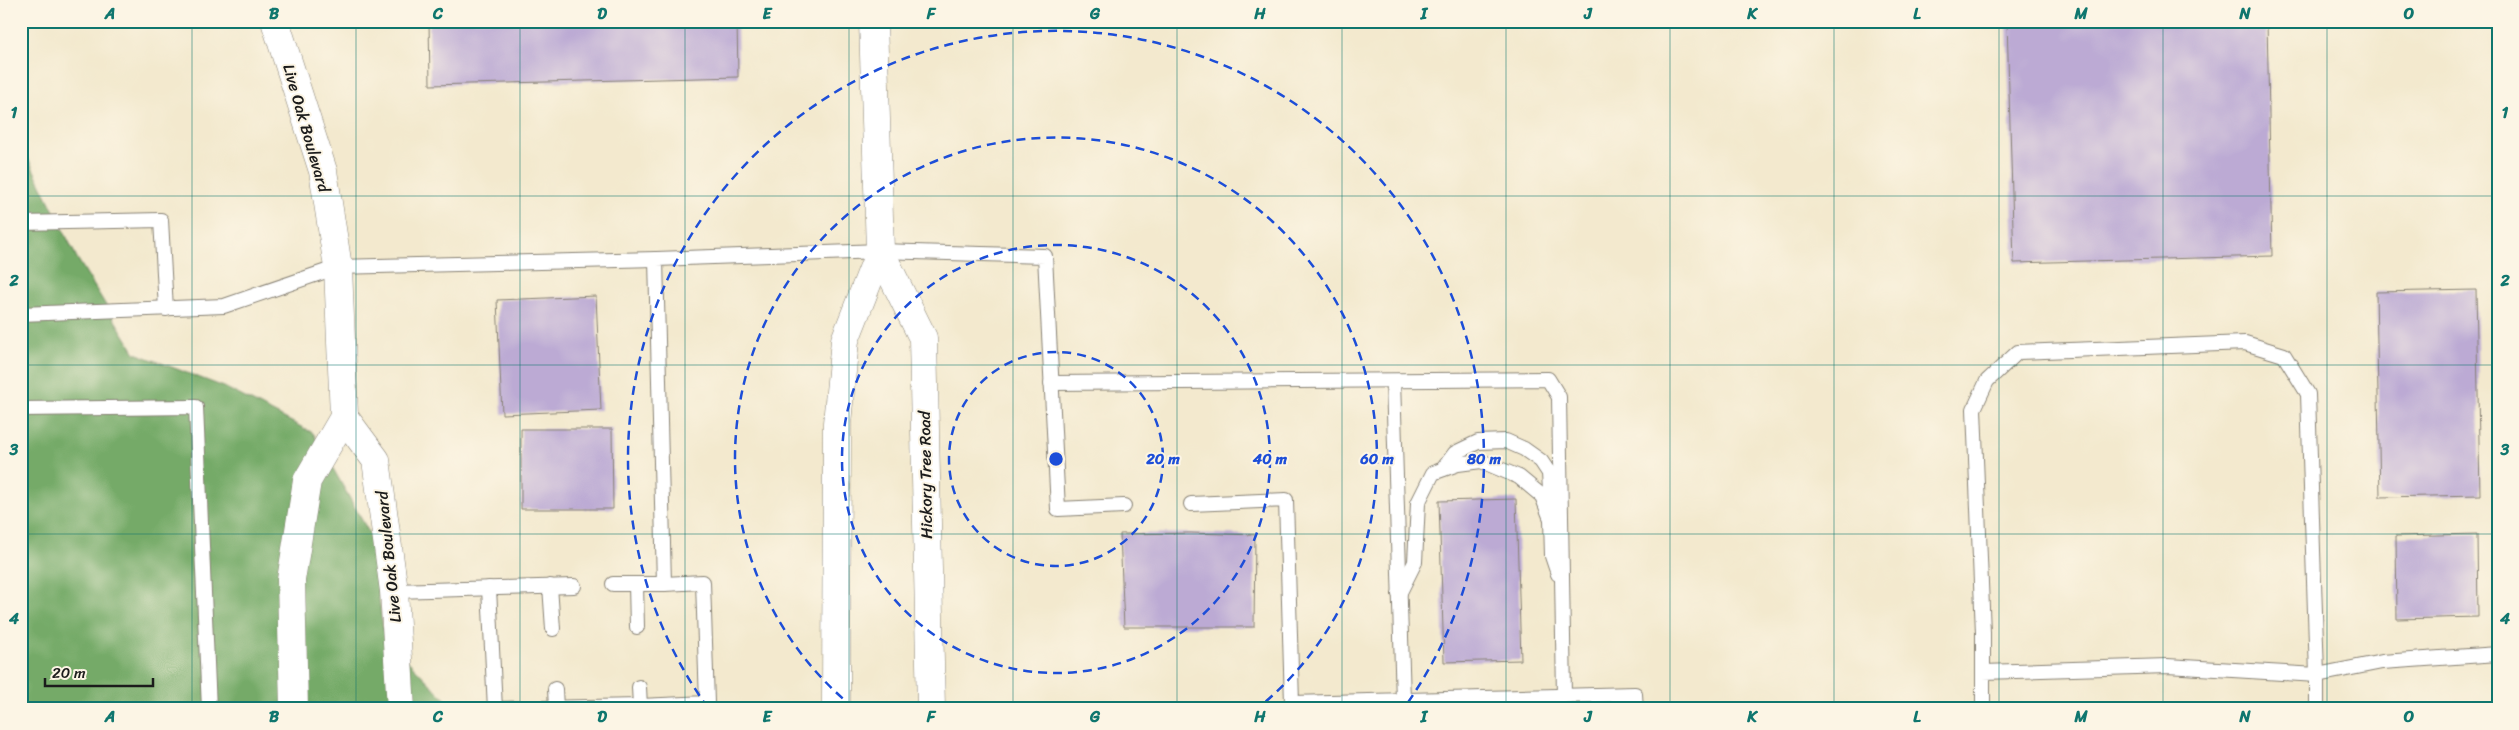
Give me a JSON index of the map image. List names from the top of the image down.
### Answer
{
  "streets": {
    "street": ["Live Oak Boulevard", "Hickory Tree Road"]
  },
  "scale_bar": "20 m",
  "grid": {
    "columns": [
      "A",
      "B",
      "C",
      "D",
      "E",
      "F",
      "G",
      "H",
      "I",
      "J",
      "K",
      "L",
      "M",
      "N",
      "O"
    ],
    "rows": [
      "1",
      "2",
      "3",
      "4"
    ]
  },
  "rings": [
    "20 m",
    "40 m",
    "60 m",
    "80 m"
  ]
}
